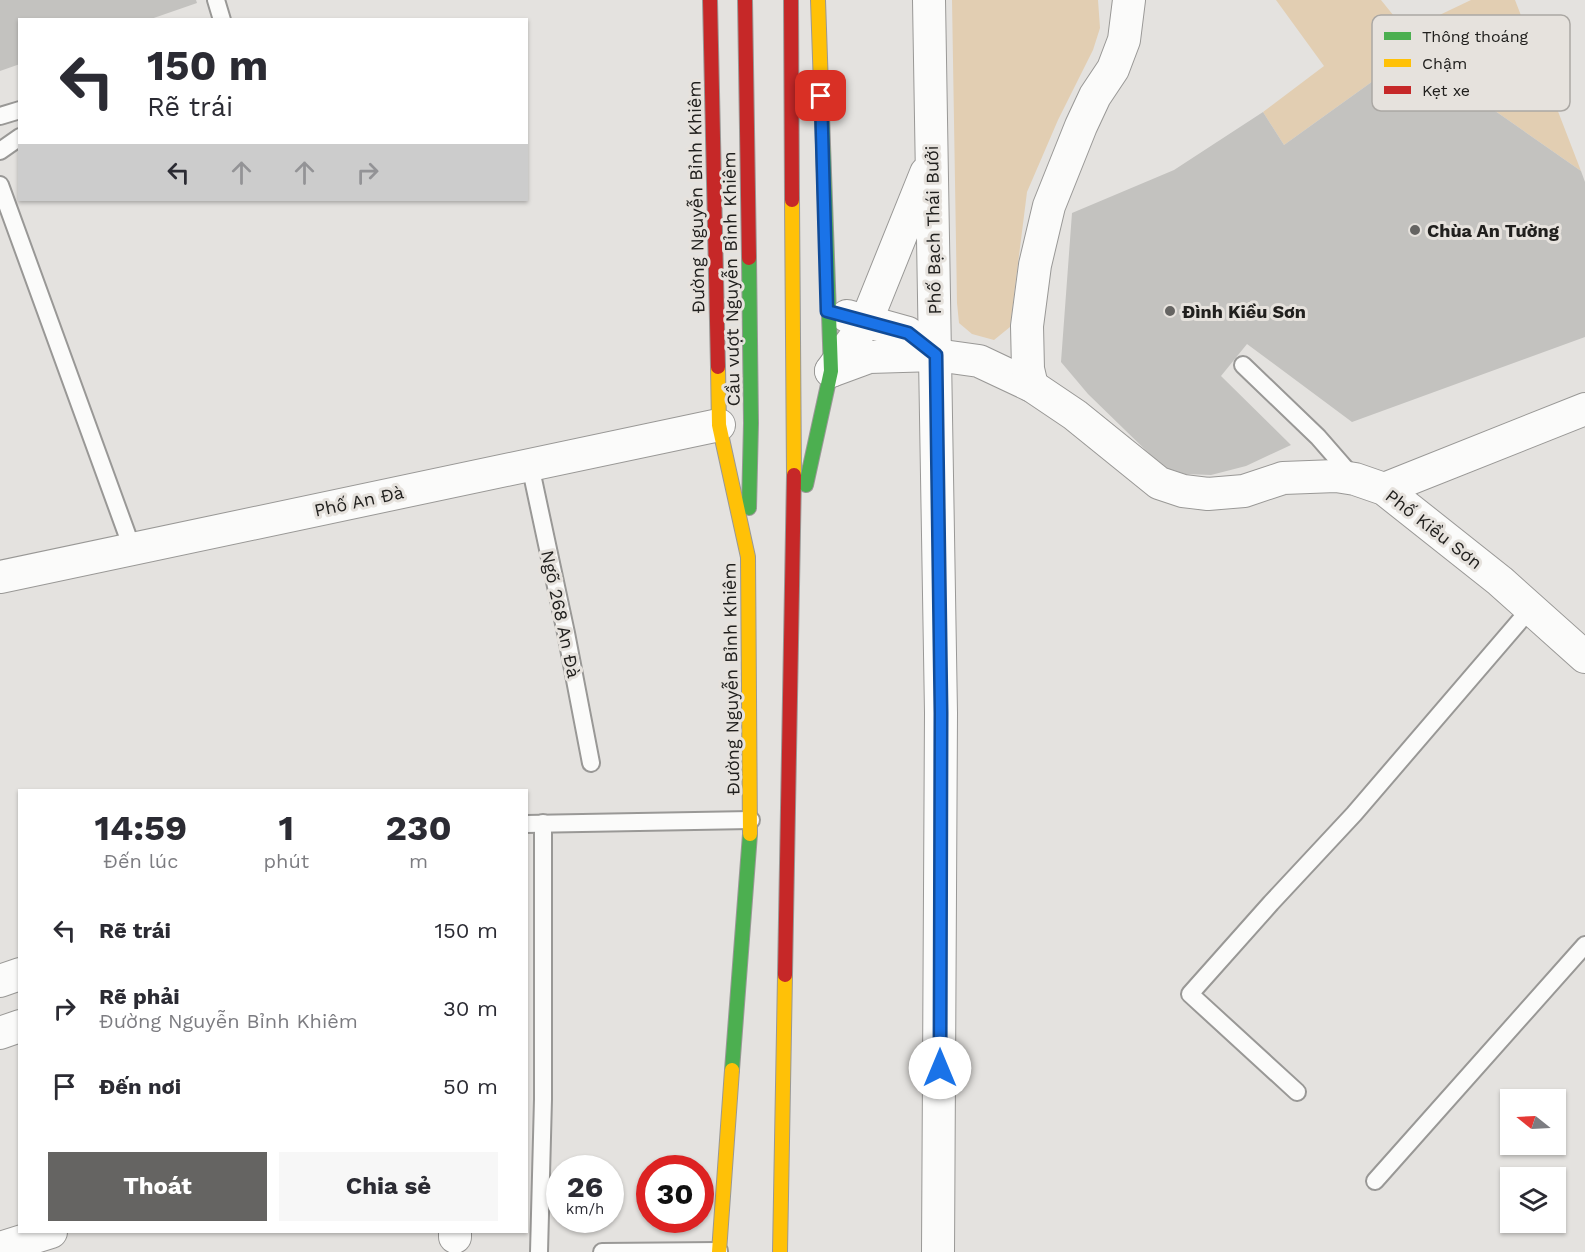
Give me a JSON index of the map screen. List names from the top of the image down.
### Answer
{
  "streets": {
    "highway": ["Đường Nguyễn Bỉnh Khiêm", "Cầu vượt Nguyễn Bỉnh Khiêm"],
    "street": ["Phố Bạch Thái Bưởi", "Phố An Đà", "Phố Kiều Sơn"],
    "lane": ["Ngõ 268 An Đà"]
  },
  "crossings": [
    ["Đường Nguyễn Bỉnh Khiêm", "Cầu vượt Nguyễn Bỉnh Khiêm"],
    ["Đường Nguyễn Bỉnh Khiêm", "Phố An Đà"],
    ["Phố An Đà", "Ngõ 268 An Đà"]
  ],
  "places": ["Chùa An Tường", "Đình Kiều Sơn"],
  "legend": ["Thông thoáng", "Chậm", "Kẹt xe"],
  "north": "left",
  "page": {
    "turn": ["150 m", "Rẽ trái"],
    "eta": [
      "14:59",
      "Đến lúc",
      "1",
      "phút",
      "230",
      "m"
    ],
    "list": [
      {
        "name": "Rẽ trái",
        "value": "150 m"
      },
      {
        "name": "Rẽ phải",
        "note": "Đường Nguyễn Bỉnh Khiêm",
        "value": "30 m"
      },
      {
        "name": "Đến nơi",
        "value": "50 m"
      }
    ],
    "buttons": ["Thoát", "Chia sẻ"],
    "speed": "26 km/h",
    "limit": "30"
  }
}
